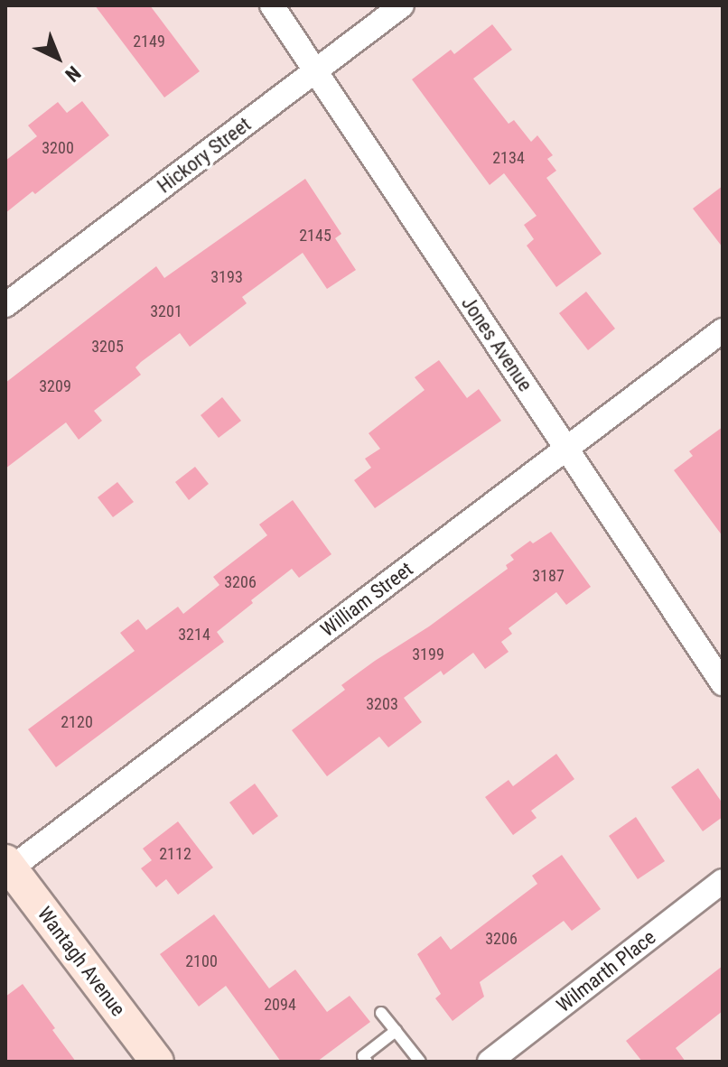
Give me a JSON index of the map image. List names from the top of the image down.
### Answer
{
  "streets": {
    "main road": ["Wantagh Avenue"],
    "street": [
      "Hickory Street",
      "Jones Avenue",
      "William Street",
      "Wilmarth Place"
    ]
  },
  "crossings": [
    ["Hickory Street", "Jones Avenue"],
    ["Jones Avenue", "William Street"],
    ["William Street", "Wantagh Avenue"]
  ],
  "house_numbers": [
    "2149",
    "3200",
    "2134",
    "2145",
    "3193",
    "3201",
    "3205",
    "3209",
    "3187",
    "3206",
    "3214",
    "3199",
    "3203",
    "2120",
    "2112",
    "3206",
    "2100",
    "2094"
  ],
  "north": "bottom right"
}
